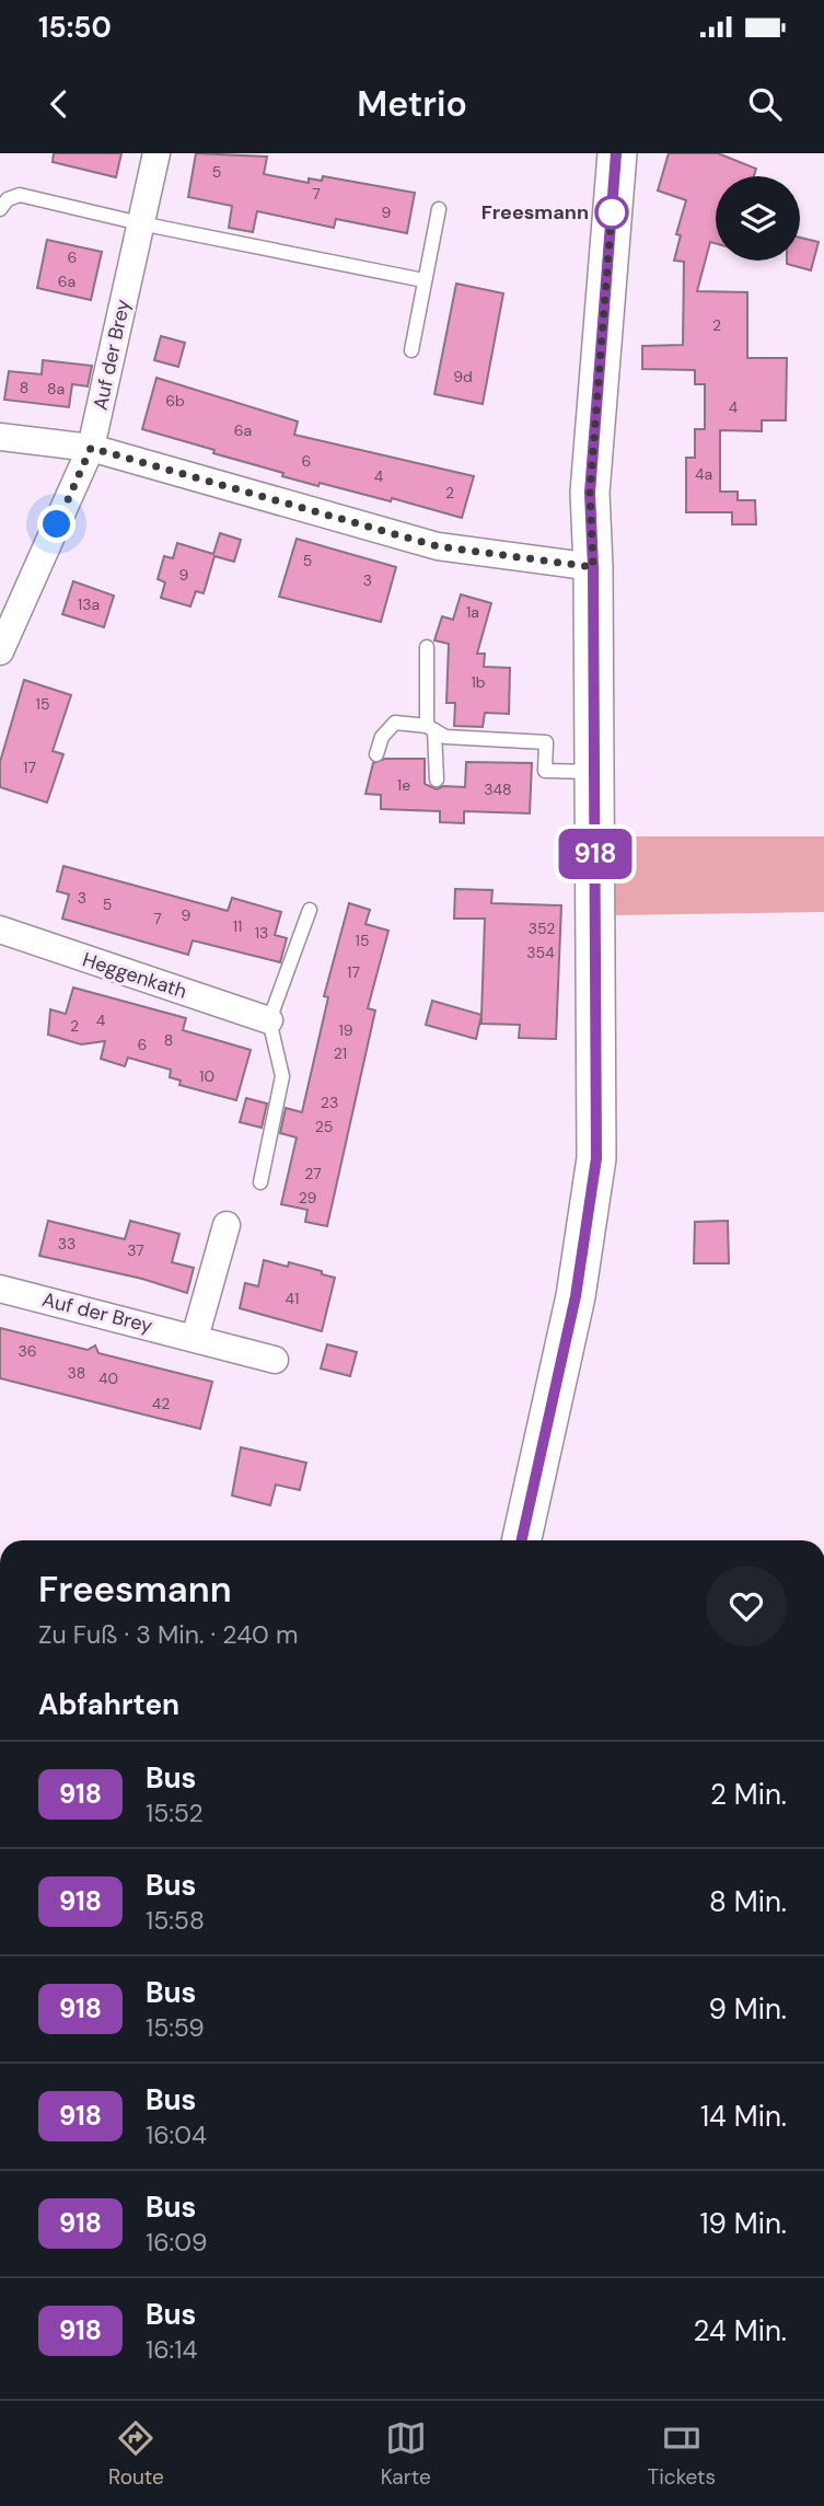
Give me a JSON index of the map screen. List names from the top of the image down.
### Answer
{
  "streets": {
    "street": ["Auf der Brey", "Heggenkath"]
  },
  "places": ["Freesmann"],
  "lines": ["bus line 918"],
  "house_numbers": [
    "5",
    "7",
    "9",
    "6",
    "6a",
    "2",
    "9d",
    "8",
    "8a",
    "6b",
    "4",
    "6a",
    "6",
    "4a",
    "4",
    "2",
    "5",
    "9",
    "3",
    "13a",
    "1a",
    "1b",
    "15",
    "17",
    "1e",
    "348",
    "3",
    "5",
    "9",
    "7",
    "11",
    "352",
    "13",
    "15",
    "354",
    "17",
    "4",
    "2",
    "19",
    "8",
    "6",
    "21",
    "10",
    "23",
    "25",
    "27",
    "29",
    "33",
    "37",
    "41",
    "36",
    "38",
    "40",
    "42"
  ],
  "page": {
    "status": "15:50",
    "header": "Metrio",
    "on_map": "918",
    "heading": [
      ["Freesmann", "Zu Fuß · 3 Min. · 240 m"],
      "Abfahrten"
    ],
    "list": [
      {
        "mark": "918",
        "name": "Bus",
        "note": "15:52",
        "value": "2 Min."
      },
      {
        "mark": "918",
        "name": "Bus",
        "note": "15:58",
        "value": "8 Min."
      },
      {
        "mark": "918",
        "name": "Bus",
        "note": "15:59",
        "value": "9 Min."
      },
      {
        "mark": "918",
        "name": "Bus",
        "note": "16:04",
        "value": "14 Min."
      },
      {
        "mark": "918",
        "name": "Bus",
        "note": "16:09",
        "value": "19 Min."
      },
      {
        "mark": "918",
        "name": "Bus",
        "note": "16:14",
        "value": "24 Min."
      }
    ],
    "tabs": ["Route", "Karte", "Tickets"]
  }
}
